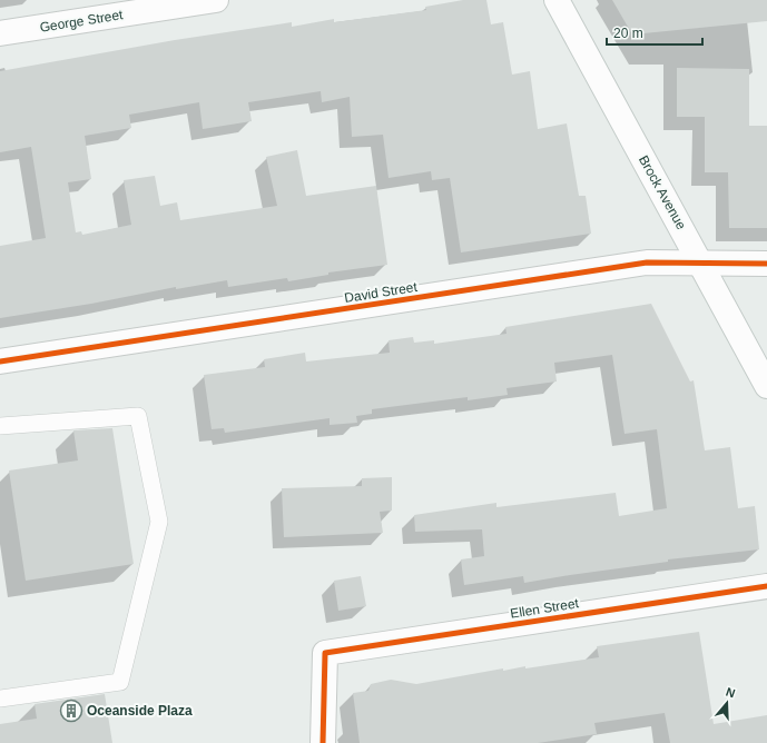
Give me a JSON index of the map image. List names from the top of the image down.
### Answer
{
  "streets": {
    "street": [
      "George Street",
      "Brock Avenue",
      "David Street",
      "Ellen Street"
    ]
  },
  "crossings": [
    ["Brock Avenue", "David Street"]
  ],
  "places": {
    "building": ["Oceanside Plaza"]
  },
  "scale_bar": "20 m",
  "north": "top"
}
